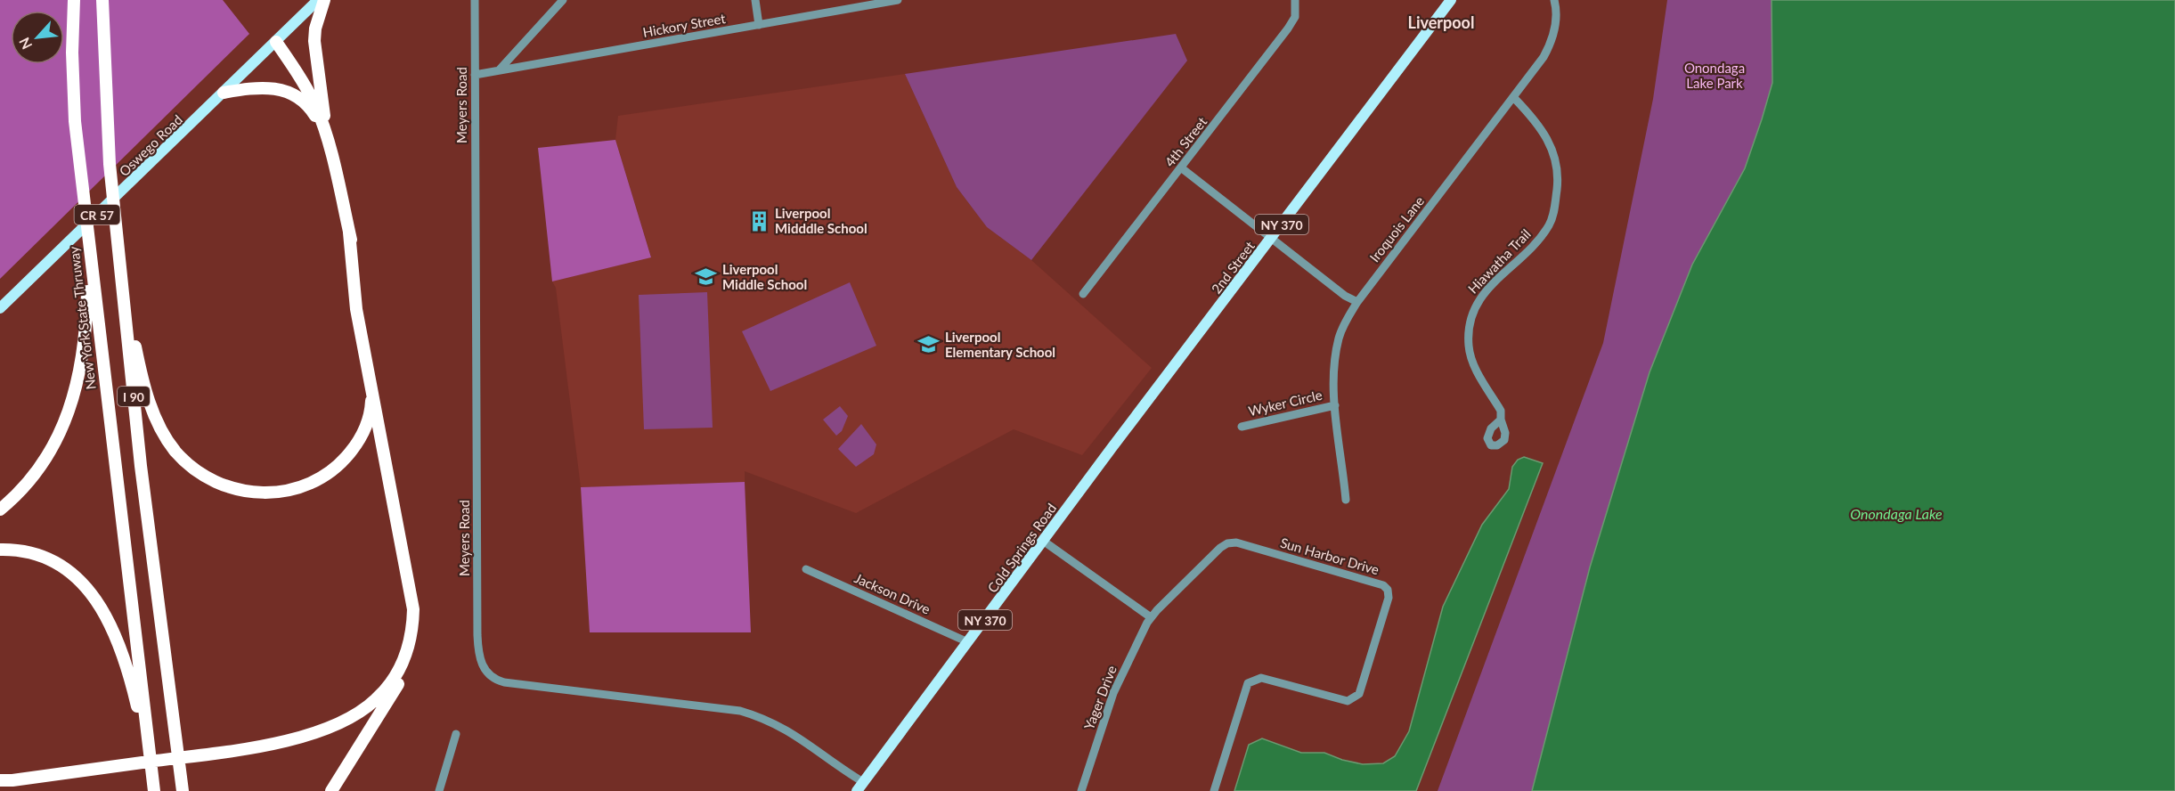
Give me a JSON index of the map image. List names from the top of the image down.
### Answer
{
  "streets": {
    "highway": ["New York State Thruway", "I 90"],
    "main road": [
      "Oswego Road",
      "CR 57",
      "NY 370",
      "2nd Street",
      "Cold Springs Road"
    ],
    "street": [
      "Hickory Street",
      "Meyers Road",
      "4th Street",
      "Iroquois Lane",
      "Hiawatha Trail",
      "Wyker Circle",
      "Sun Harbor Drive",
      "Jackson Drive",
      "Yager Drive"
    ]
  },
  "crossings": [
    ["Hickory Street", "Meyers Road"],
    ["Meyers Road", "Cold Springs Road"],
    ["Iroquois Lane", "Hiawatha Trail"],
    ["Iroquois Lane", "Wyker Circle"],
    ["2nd Street", "Cold Springs Road"],
    ["Cold Springs Road", "Jackson Drive"],
    ["Sun Harbor Drive", "Yager Drive"]
  ],
  "districts": ["Liverpool"],
  "water": ["Onondaga Lake"],
  "parks": ["Onondaga Lake Park"],
  "places": {
    "building": ["Liverpool Midddle School"],
    "school or university": ["Liverpool Middle School", "Liverpool Elementary School"]
  },
  "north": "bottom left"
}
